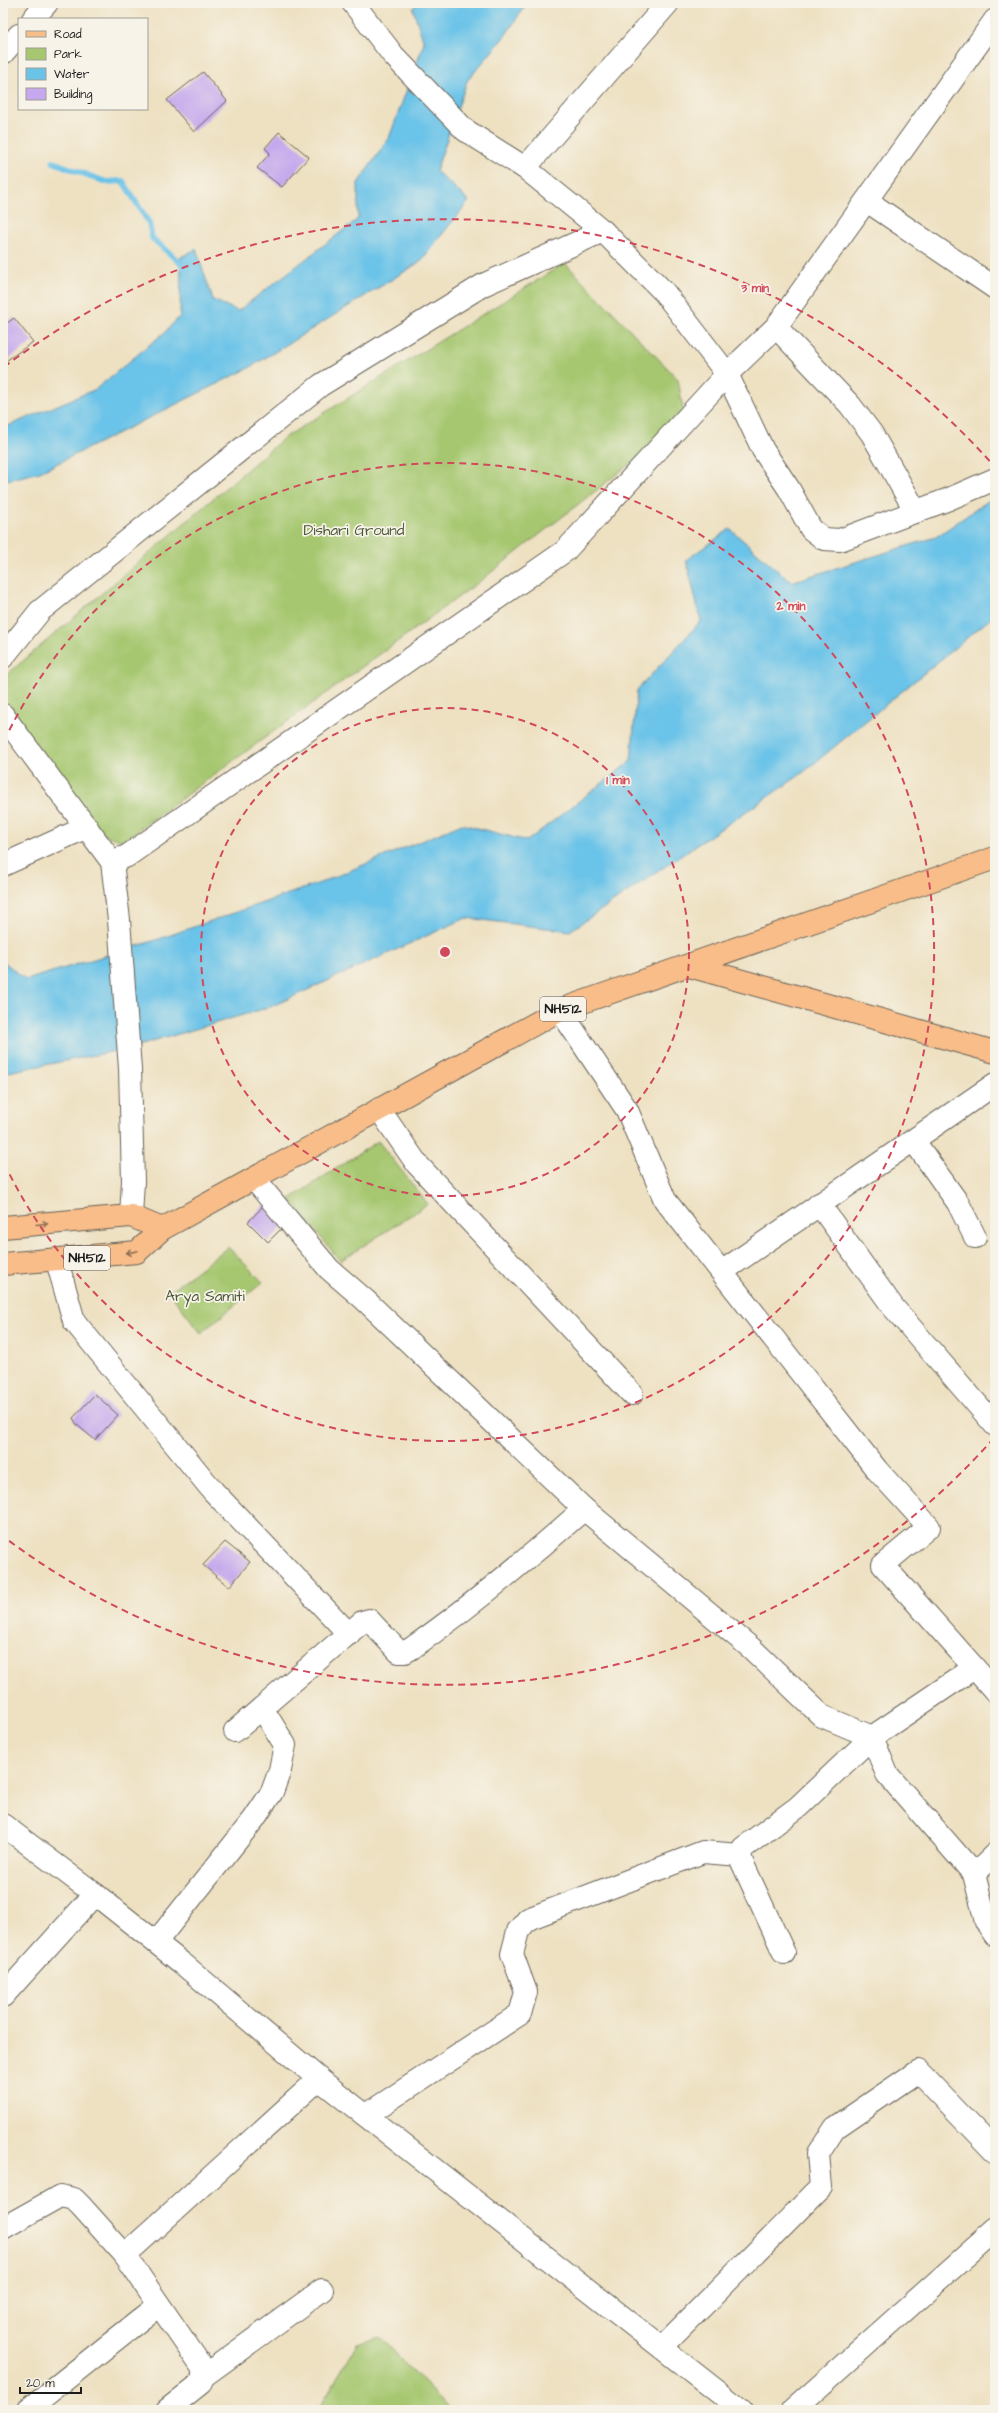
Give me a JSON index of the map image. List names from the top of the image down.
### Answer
{
  "streets": {
    "main road": ["NH512"]
  },
  "parks": ["Dishari Ground", "Arya Samiti"],
  "legend": [
    "Road",
    "Park",
    "Water",
    "Building"
  ],
  "scale_bar": "20 m",
  "rings": ["3 min", "2 min", "1 min"]
}
